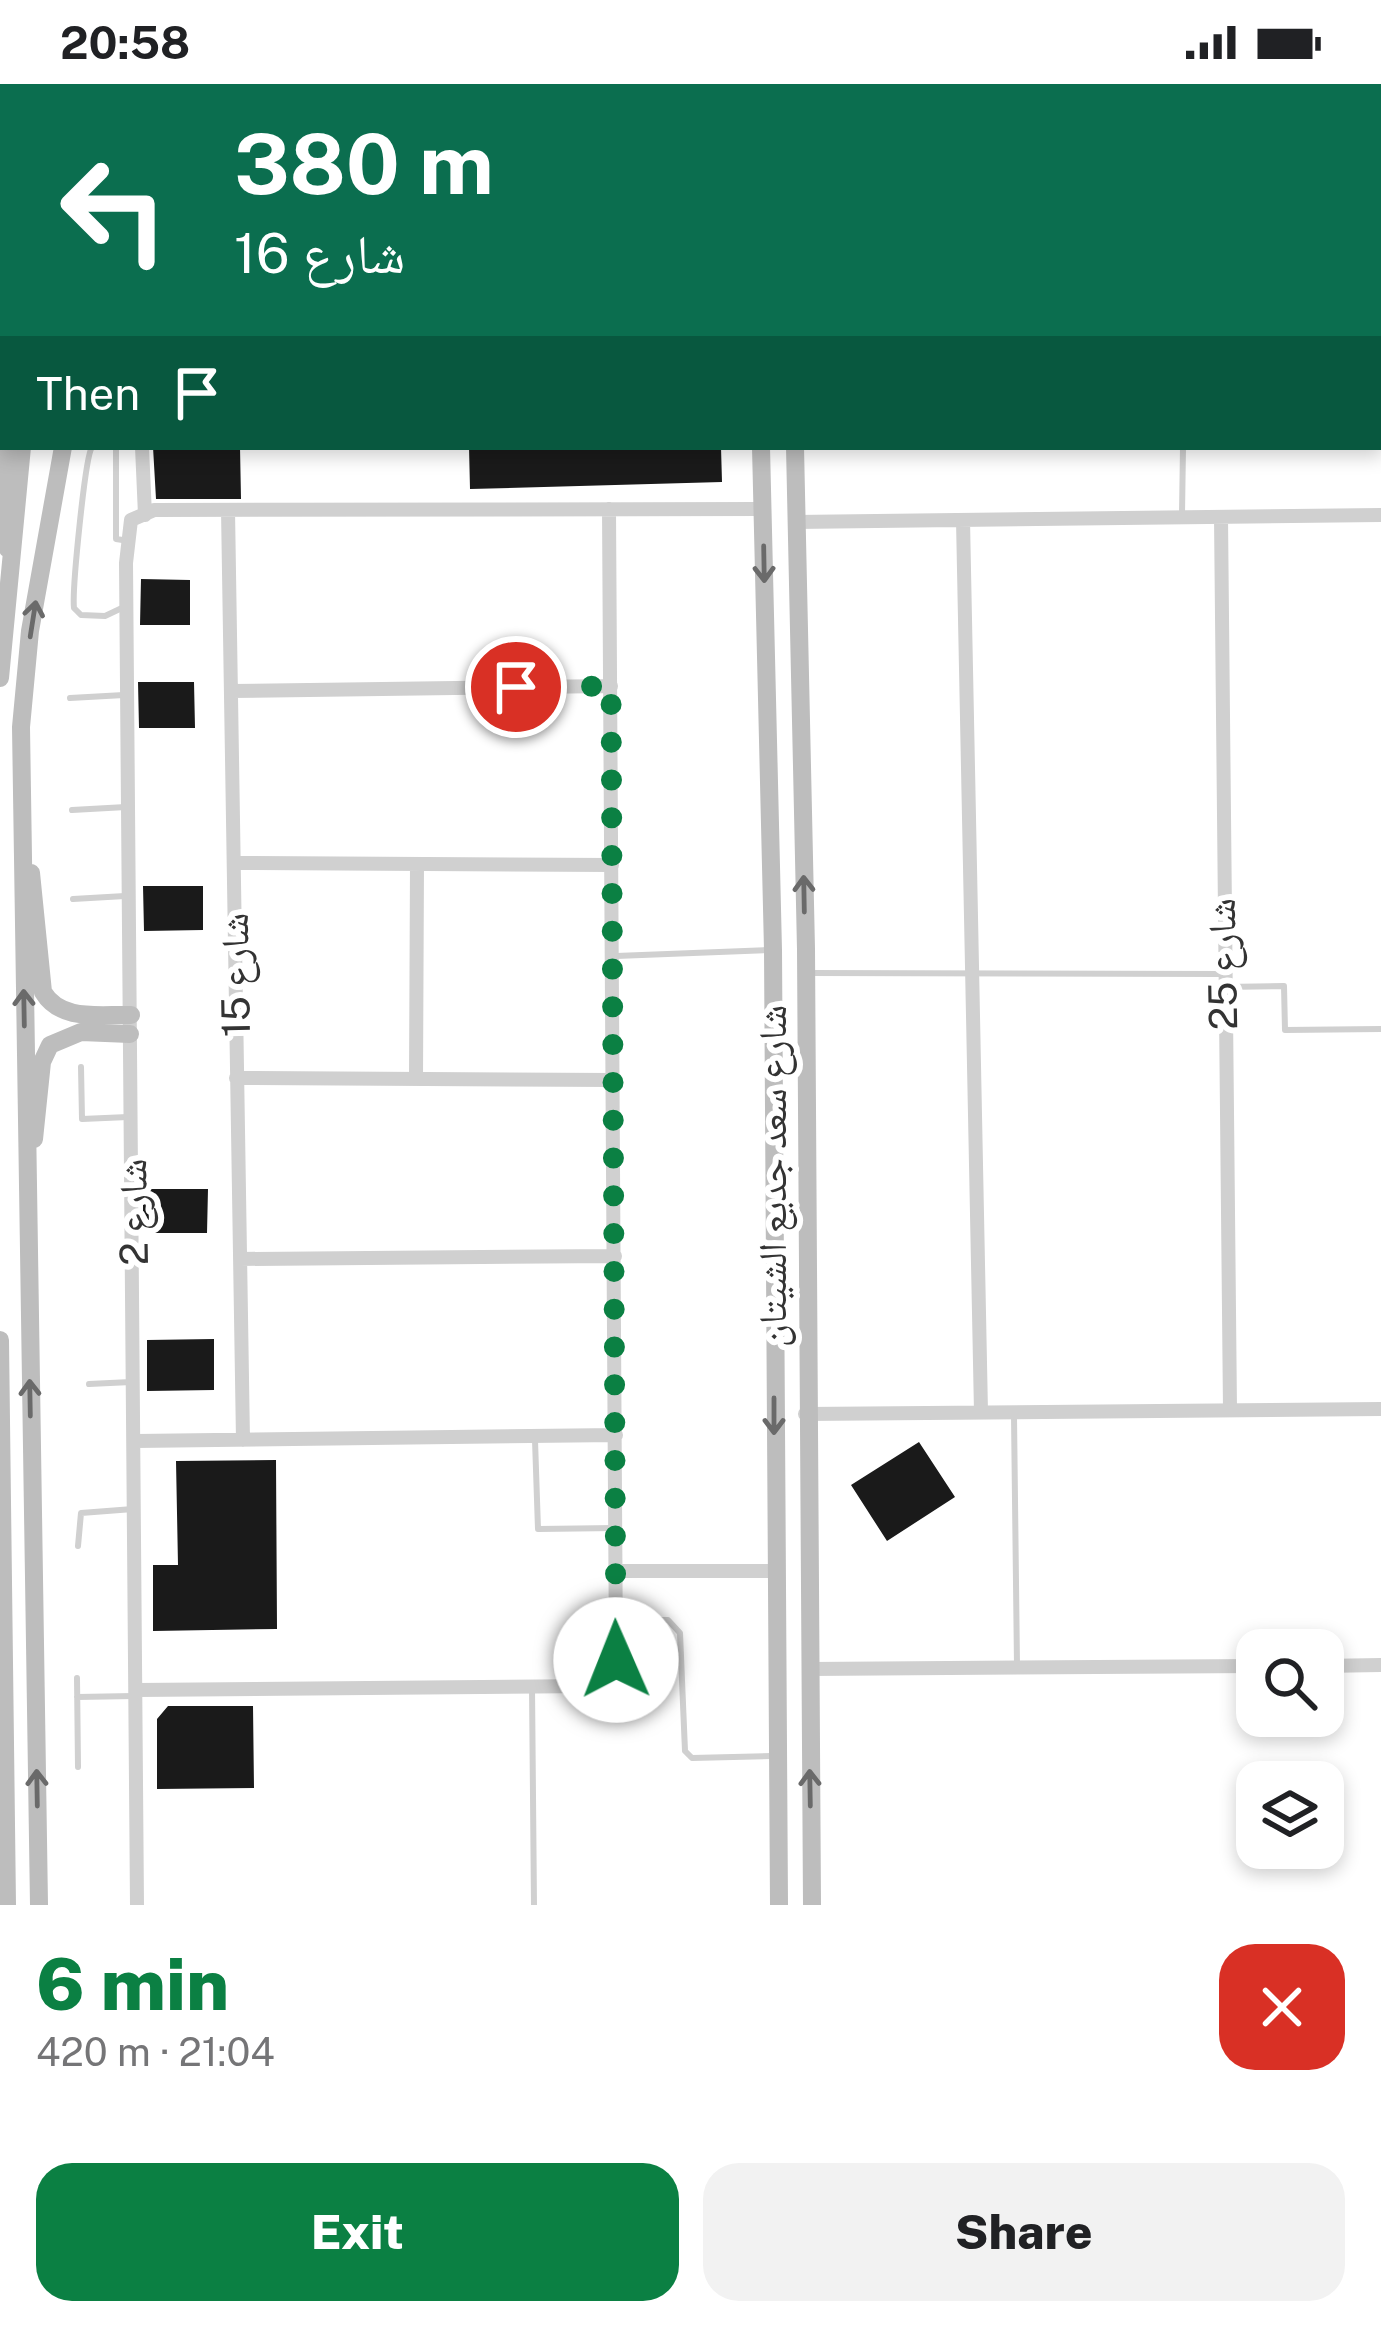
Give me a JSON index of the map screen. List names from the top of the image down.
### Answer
{
  "streets": {
    "street": [
      "شارع 25",
      "شارع 15",
      "شارع سعد جديع الشيتان",
      "شارع 2"
    ]
  },
  "page": {
    "status": "20:58",
    "turn": ["380 m", "شارع 16"],
    "then": "Then",
    "heading": ["6 min", "420 m · 21:04"],
    "buttons": ["Exit", "Share"]
  }
}
